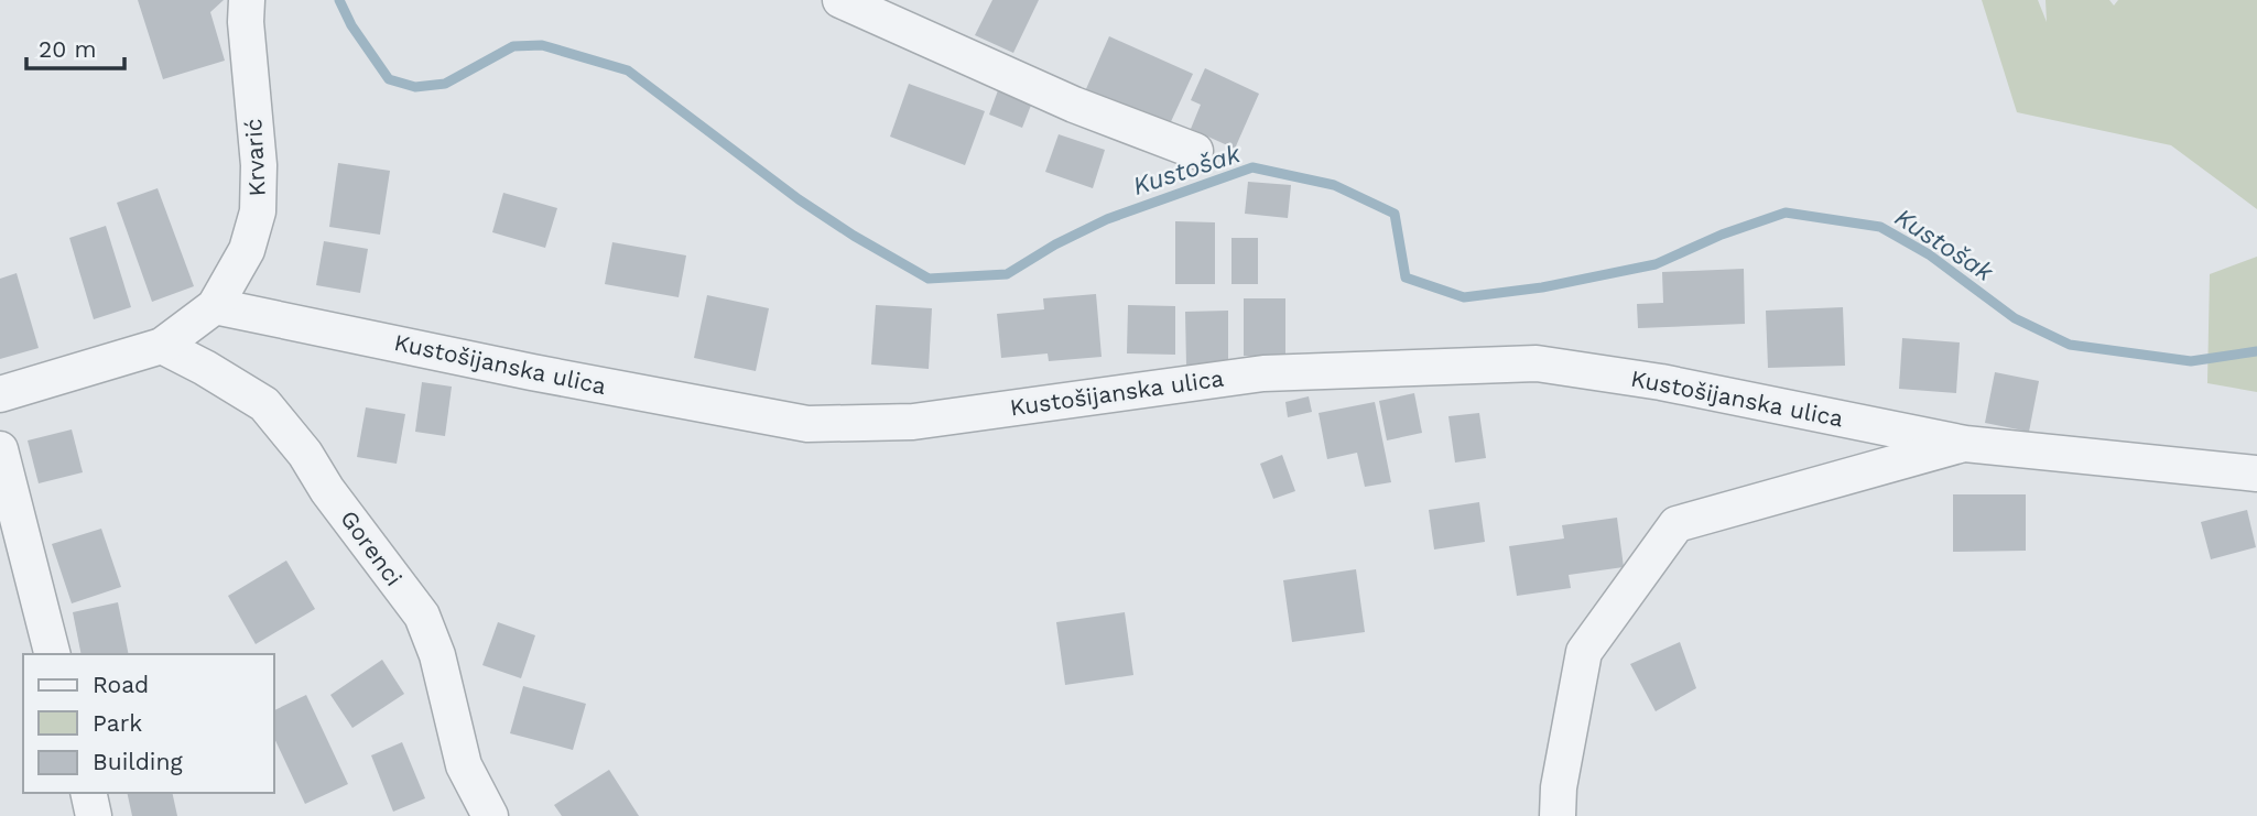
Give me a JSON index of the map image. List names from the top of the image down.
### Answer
{
  "streets": {
    "street": ["Krvarić", "Kustošijanska ulica", "Gorenci"]
  },
  "crossings": [
    ["Krvarić", "Kustošijanska ulica"]
  ],
  "water": ["Kustošak"],
  "legend": ["Road", "Park", "Building"],
  "scale_bar": "20 m"
}
